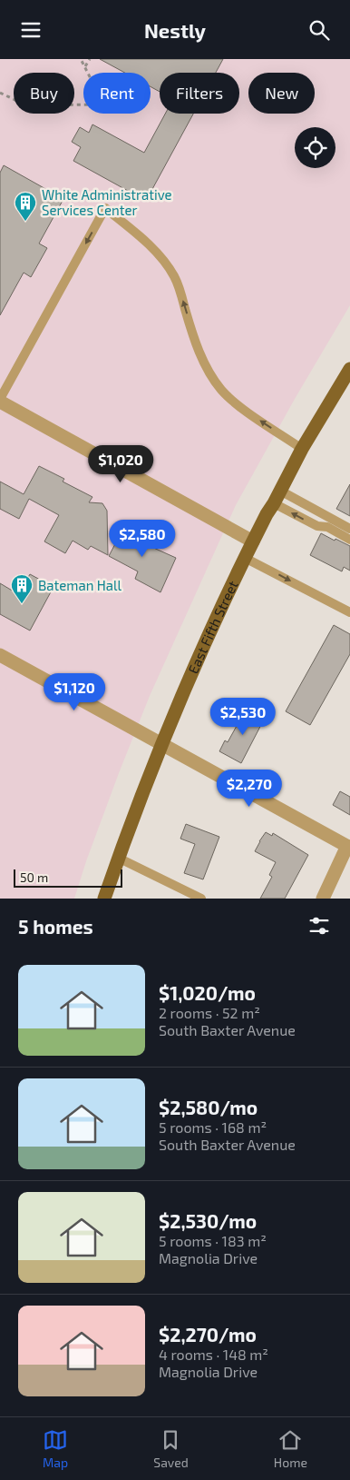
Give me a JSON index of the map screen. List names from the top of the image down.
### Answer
{
  "streets": {
    "main road": ["East Fifth Street"]
  },
  "places": {
    "building": ["White Administrative Services Center", "Bateman Hall"]
  },
  "scale_bar": "50 m",
  "page": {
    "header": "Nestly",
    "chip": [
      "Buy",
      "Rent",
      "Filters",
      "New"
    ],
    "price": [
      "$1,020",
      "$2,580",
      "$1,120",
      "$2,530",
      "$2,270"
    ],
    "scale": "50 m",
    "heading": "5 homes",
    "list": [
      {
        "name": "$1,020/mo",
        "note": "2 rooms · 52 m² · South Baxter Avenue"
      },
      {
        "name": "$2,580/mo",
        "note": "5 rooms · 168 m² · South Baxter Avenue"
      },
      {
        "name": "$2,530/mo",
        "note": "5 rooms · 183 m² · Magnolia Drive"
      },
      {
        "name": "$2,270/mo",
        "note": "4 rooms · 148 m² · Magnolia Drive"
      }
    ],
    "tabs": ["Map", "Saved", "Home"]
  }
}
